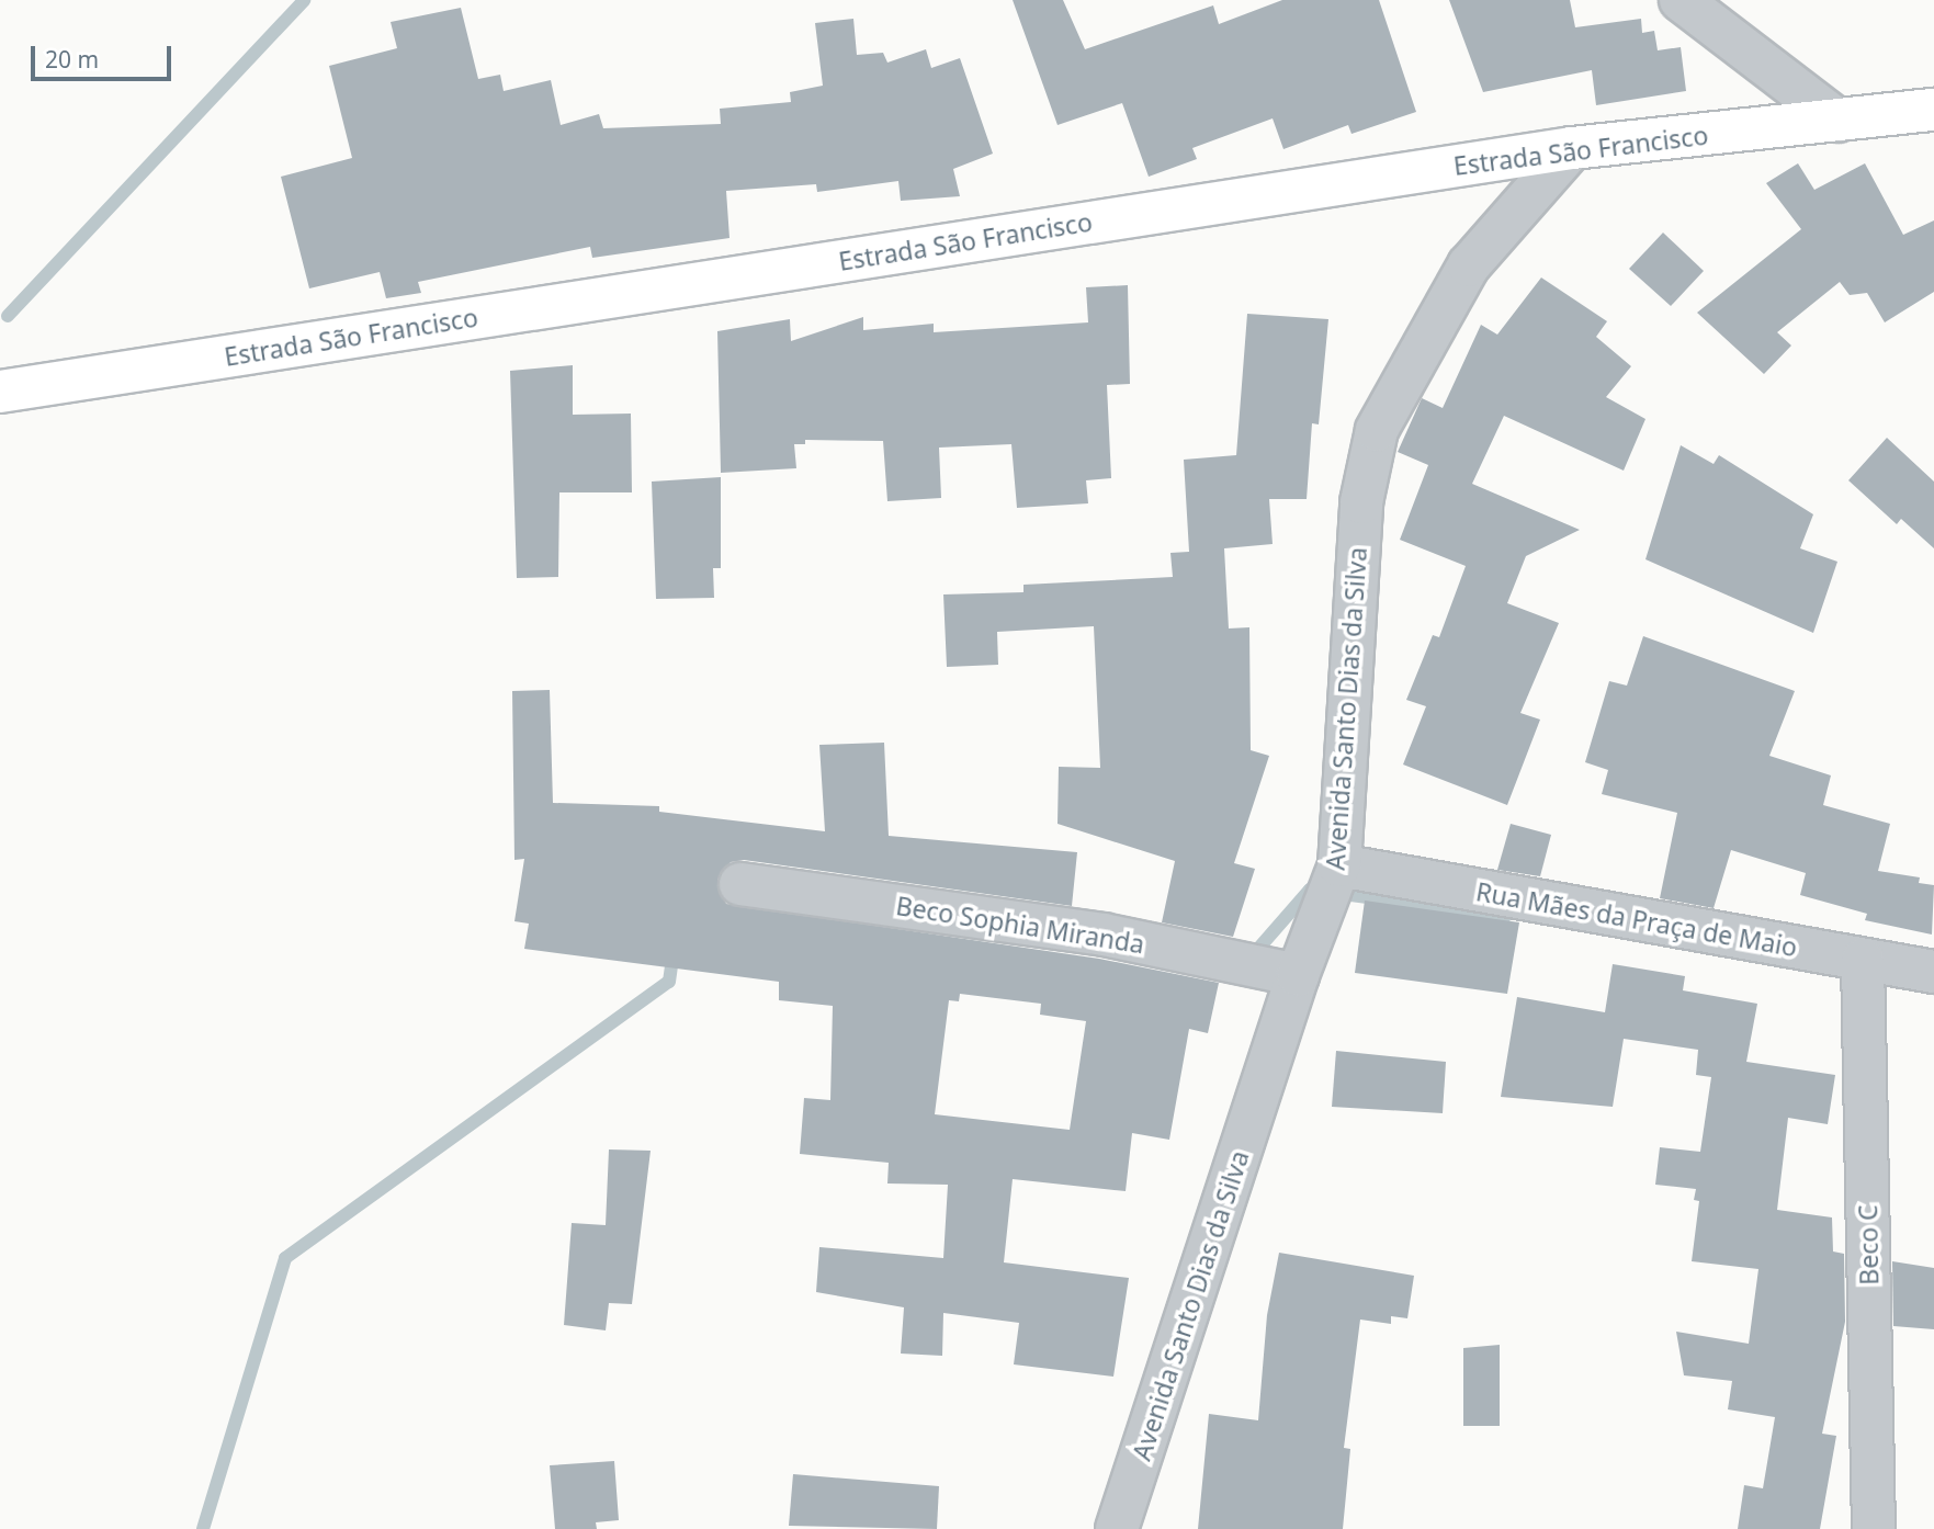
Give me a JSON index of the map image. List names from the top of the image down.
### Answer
{
  "streets": {
    "main road": ["Estrada São Francisco"],
    "street": [
      "Avenida Santo Dias da Silva",
      "Rua Mães da Praça de Maio",
      "Beco Sophia Miranda",
      "Beco C"
    ]
  },
  "crossings": [
    ["Estrada São Francisco", "Avenida Santo Dias da Silva"],
    ["Avenida Santo Dias da Silva", "Rua Mães da Praça de Maio"],
    ["Avenida Santo Dias da Silva", "Beco Sophia Miranda"],
    ["Rua Mães da Praça de Maio", "Beco C"]
  ],
  "scale_bar": "20 m"
}
